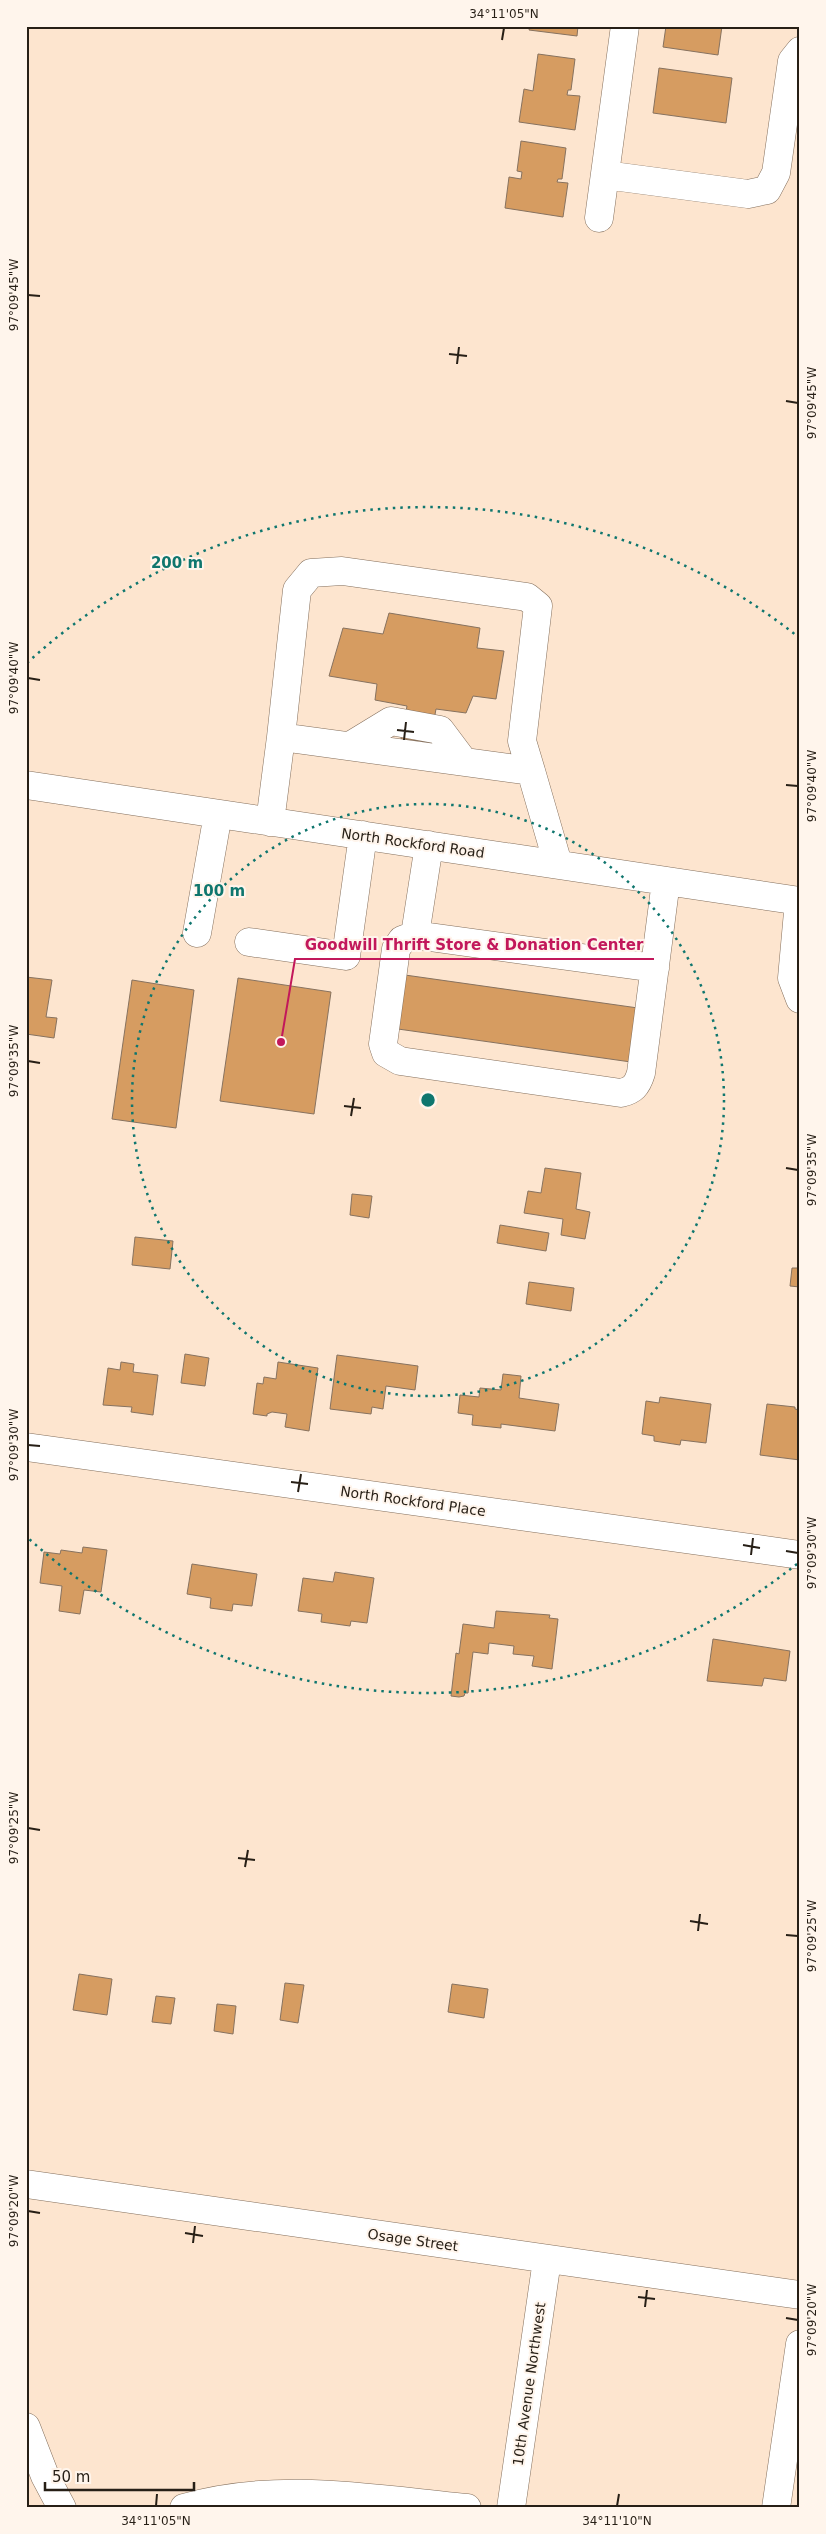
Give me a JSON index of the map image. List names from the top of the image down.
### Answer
{
  "streets": {
    "street": [
      "North Rockford Road",
      "North Rockford Place",
      "Osage Street",
      "10th Avenue Northwest"
    ]
  },
  "crossings": [
    ["Osage Street", "10th Avenue Northwest"]
  ],
  "places": ["Goodwill Thrift Store & Donation Center"],
  "scale_bar": "50 m",
  "coordinates": [
    "34°11'05\"N",
    "97°09'45\"W",
    "97°09'40\"W",
    "97°09'35\"W",
    "97°09'30\"W",
    "97°09'25\"W",
    "97°09'20\"W",
    "34°11'10\"N"
  ],
  "rings": ["200 m", "100 m"]
}
